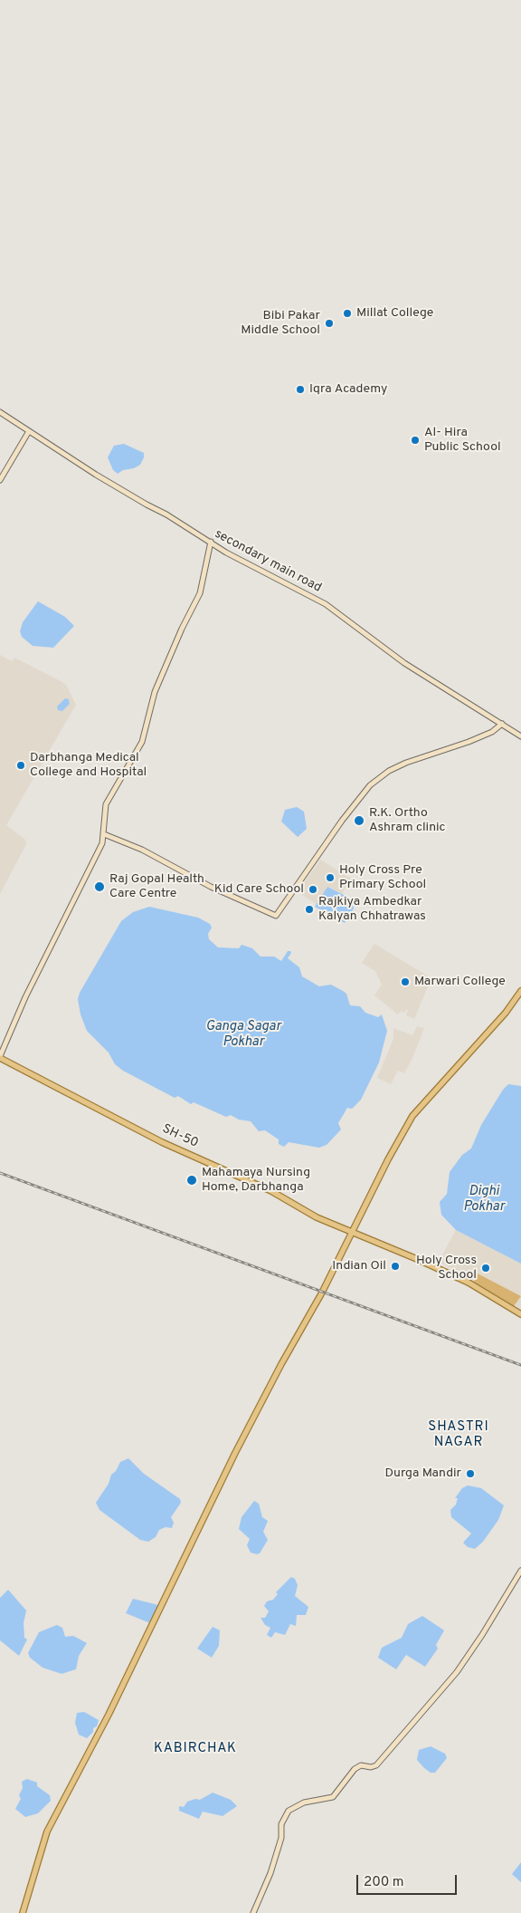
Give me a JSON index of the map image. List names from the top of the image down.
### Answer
{
  "streets": {
    "main road": ["SH-50"],
    "street": ["secondary main road"]
  },
  "districts": ["SHASTRI NAGAR", "KABIRCHAK"],
  "water": ["Ganga Sagar Pokhar", "Dighi Pokhar"],
  "places": [
    "Millat College",
    "Bibi Pakar Middle School",
    "Iqra Academy",
    "Al- Hira Public School",
    "Darbhanga Medical College and Hospital",
    "R.K. Ortho Ashram clinic",
    "Holy Cross Pre Primary School",
    "Raj Gopal Health Care Centre",
    "Kid Care School",
    "Rajkiya Ambedkar Kalyan Chhatrawas",
    "Marwari College",
    "Mahamaya Nursing Home, Darbhanga",
    "Indian Oil",
    "Holy Cross School",
    "Durga Mandir"
  ],
  "scale_bar": "200 m"
}
